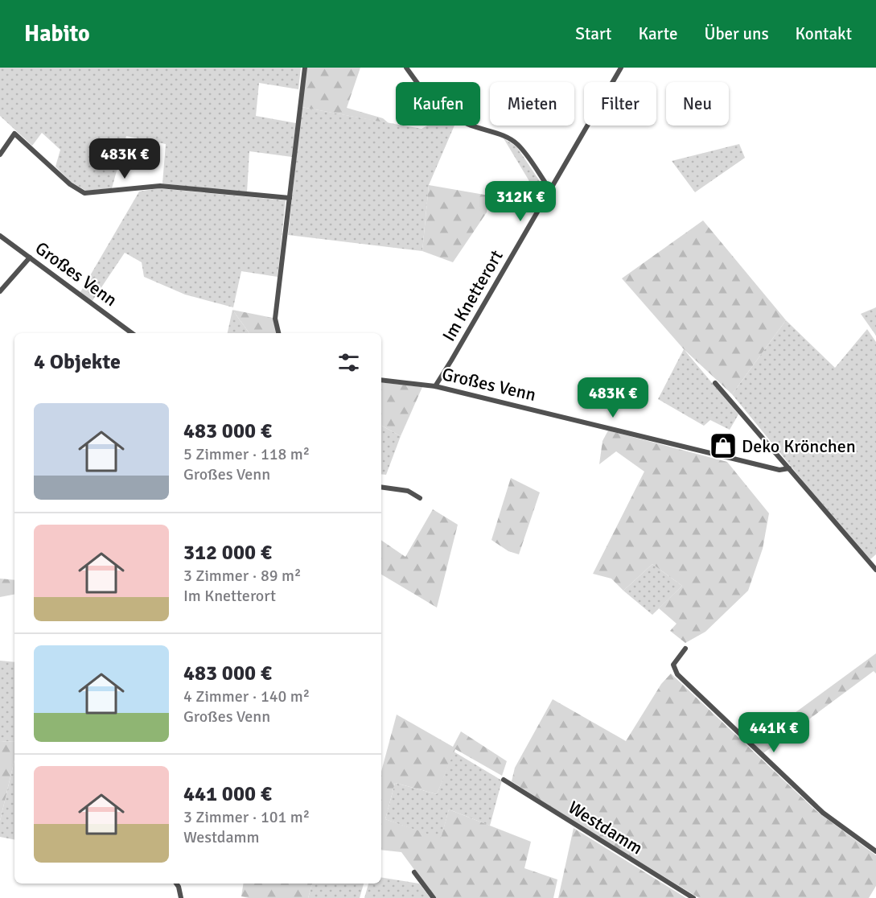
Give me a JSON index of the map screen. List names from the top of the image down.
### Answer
{
  "streets": {
    "street": ["Großes Venn", "Im Knetterort", "Westdamm"]
  },
  "crossings": [
    ["Großes Venn", "Im Knetterort"]
  ],
  "places": {
    "shop": ["Deko Krönchen"]
  },
  "page": {
    "header": "Habito",
    "nav": [
      "Start",
      "Karte",
      "Über uns",
      "Kontakt"
    ],
    "chip": [
      "Kaufen",
      "Mieten",
      "Filter",
      "Neu"
    ],
    "price": [
      "483K €",
      "312K €",
      "483K €",
      "441K €"
    ],
    "heading": "4 Objekte",
    "list": [
      {
        "name": "483 000 €",
        "note": "5 Zimmer · 118 m² · Großes Venn"
      },
      {
        "name": "312 000 €",
        "note": "3 Zimmer · 89 m² · Im Knetterort"
      },
      {
        "name": "483 000 €",
        "note": "4 Zimmer · 140 m² · Großes Venn"
      },
      {
        "name": "441 000 €",
        "note": "3 Zimmer · 101 m² · Westdamm"
      }
    ]
  }
}
